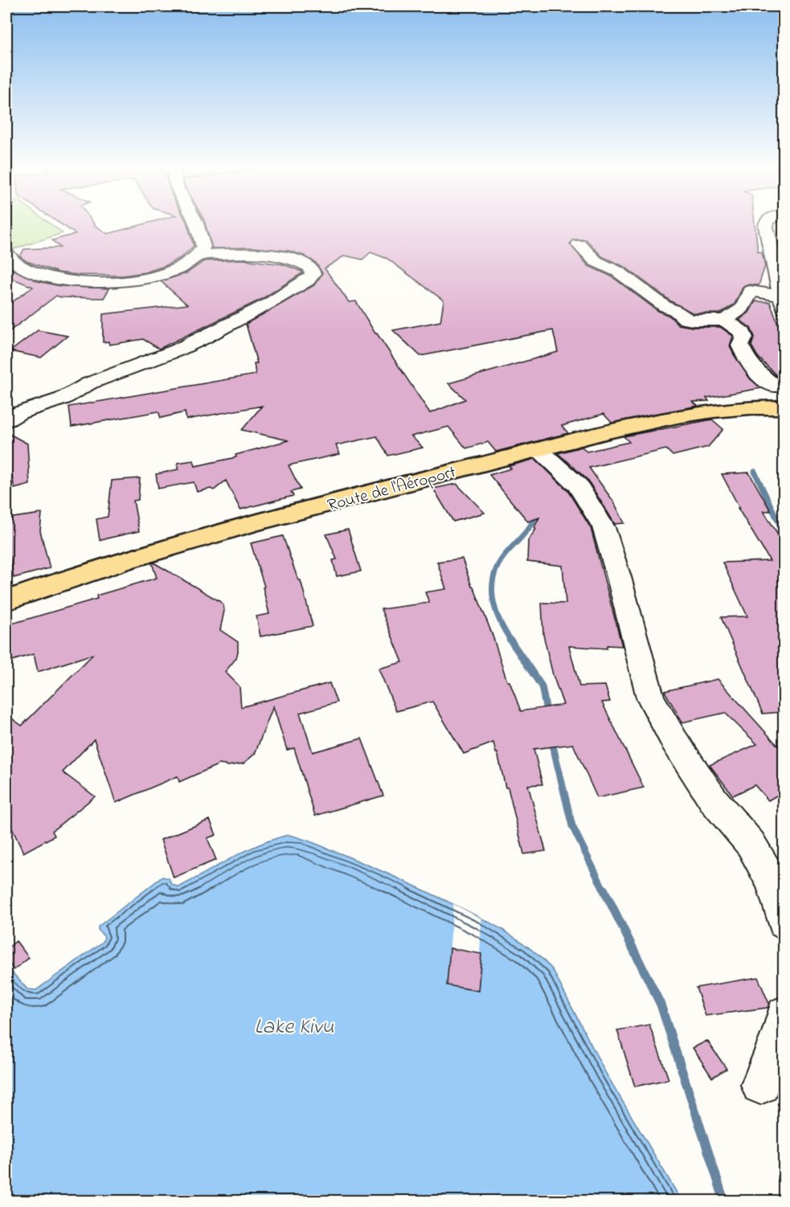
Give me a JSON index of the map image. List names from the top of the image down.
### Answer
{
  "streets": {
    "highway": ["Route de l'Aéroport"]
  },
  "water": ["Lake Kivu"]
}
